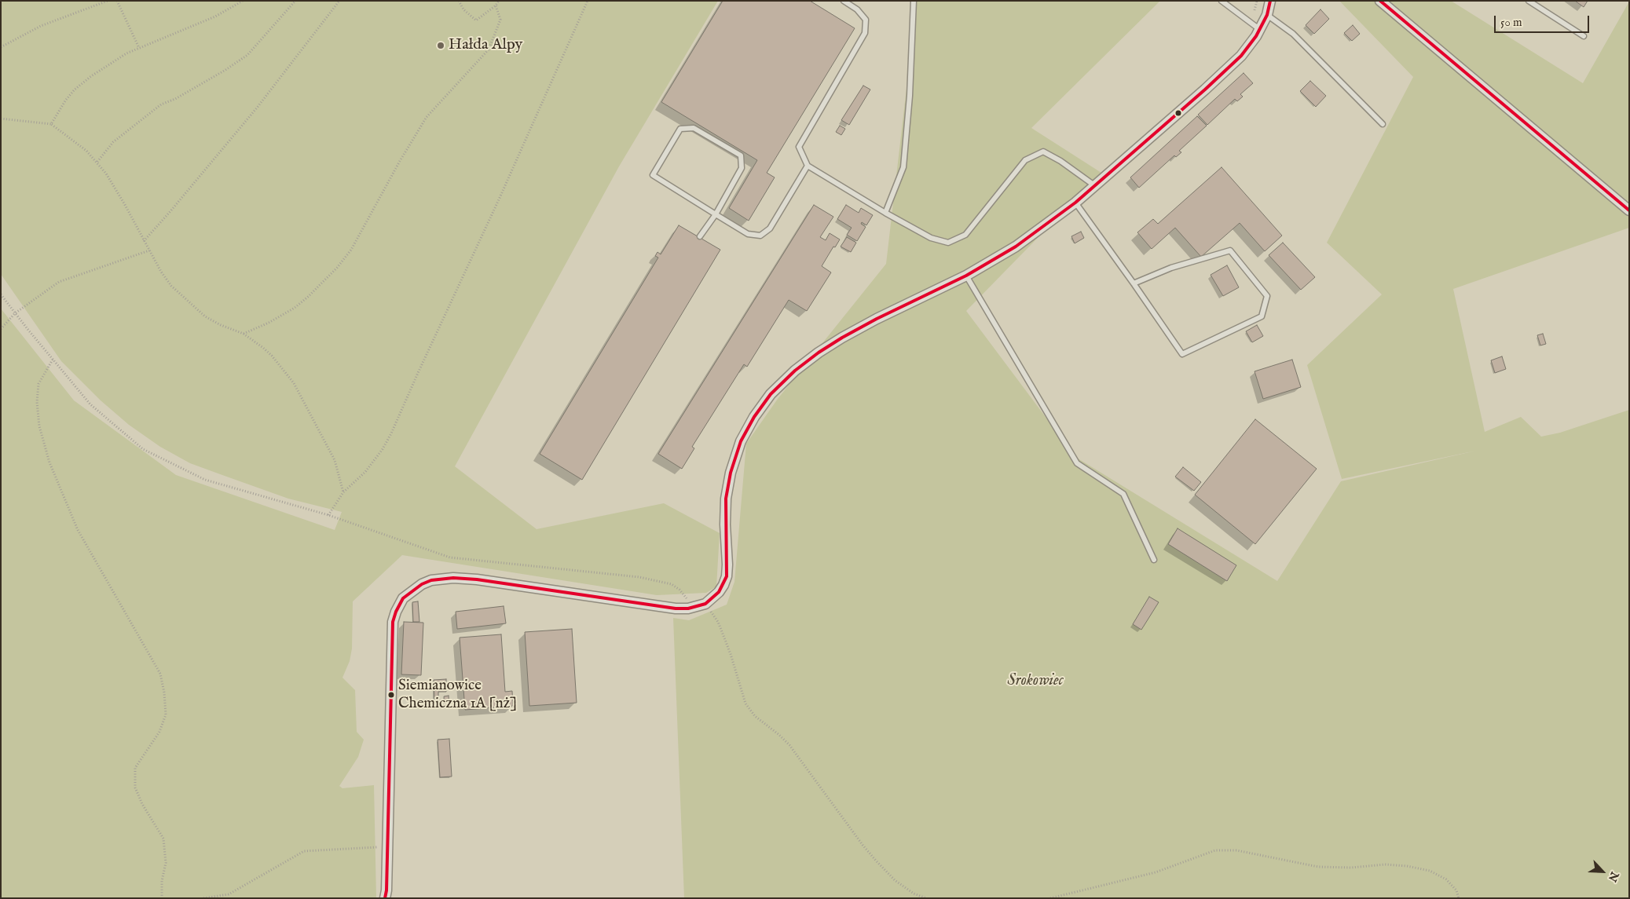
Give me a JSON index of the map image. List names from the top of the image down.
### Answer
{
  "parks": ["Srokowiec"],
  "places": ["Hałda Alpy", "Siemianowice Chemiczna 1A [nż]"],
  "scale_bar": "50 m",
  "north": "bottom right"
}
